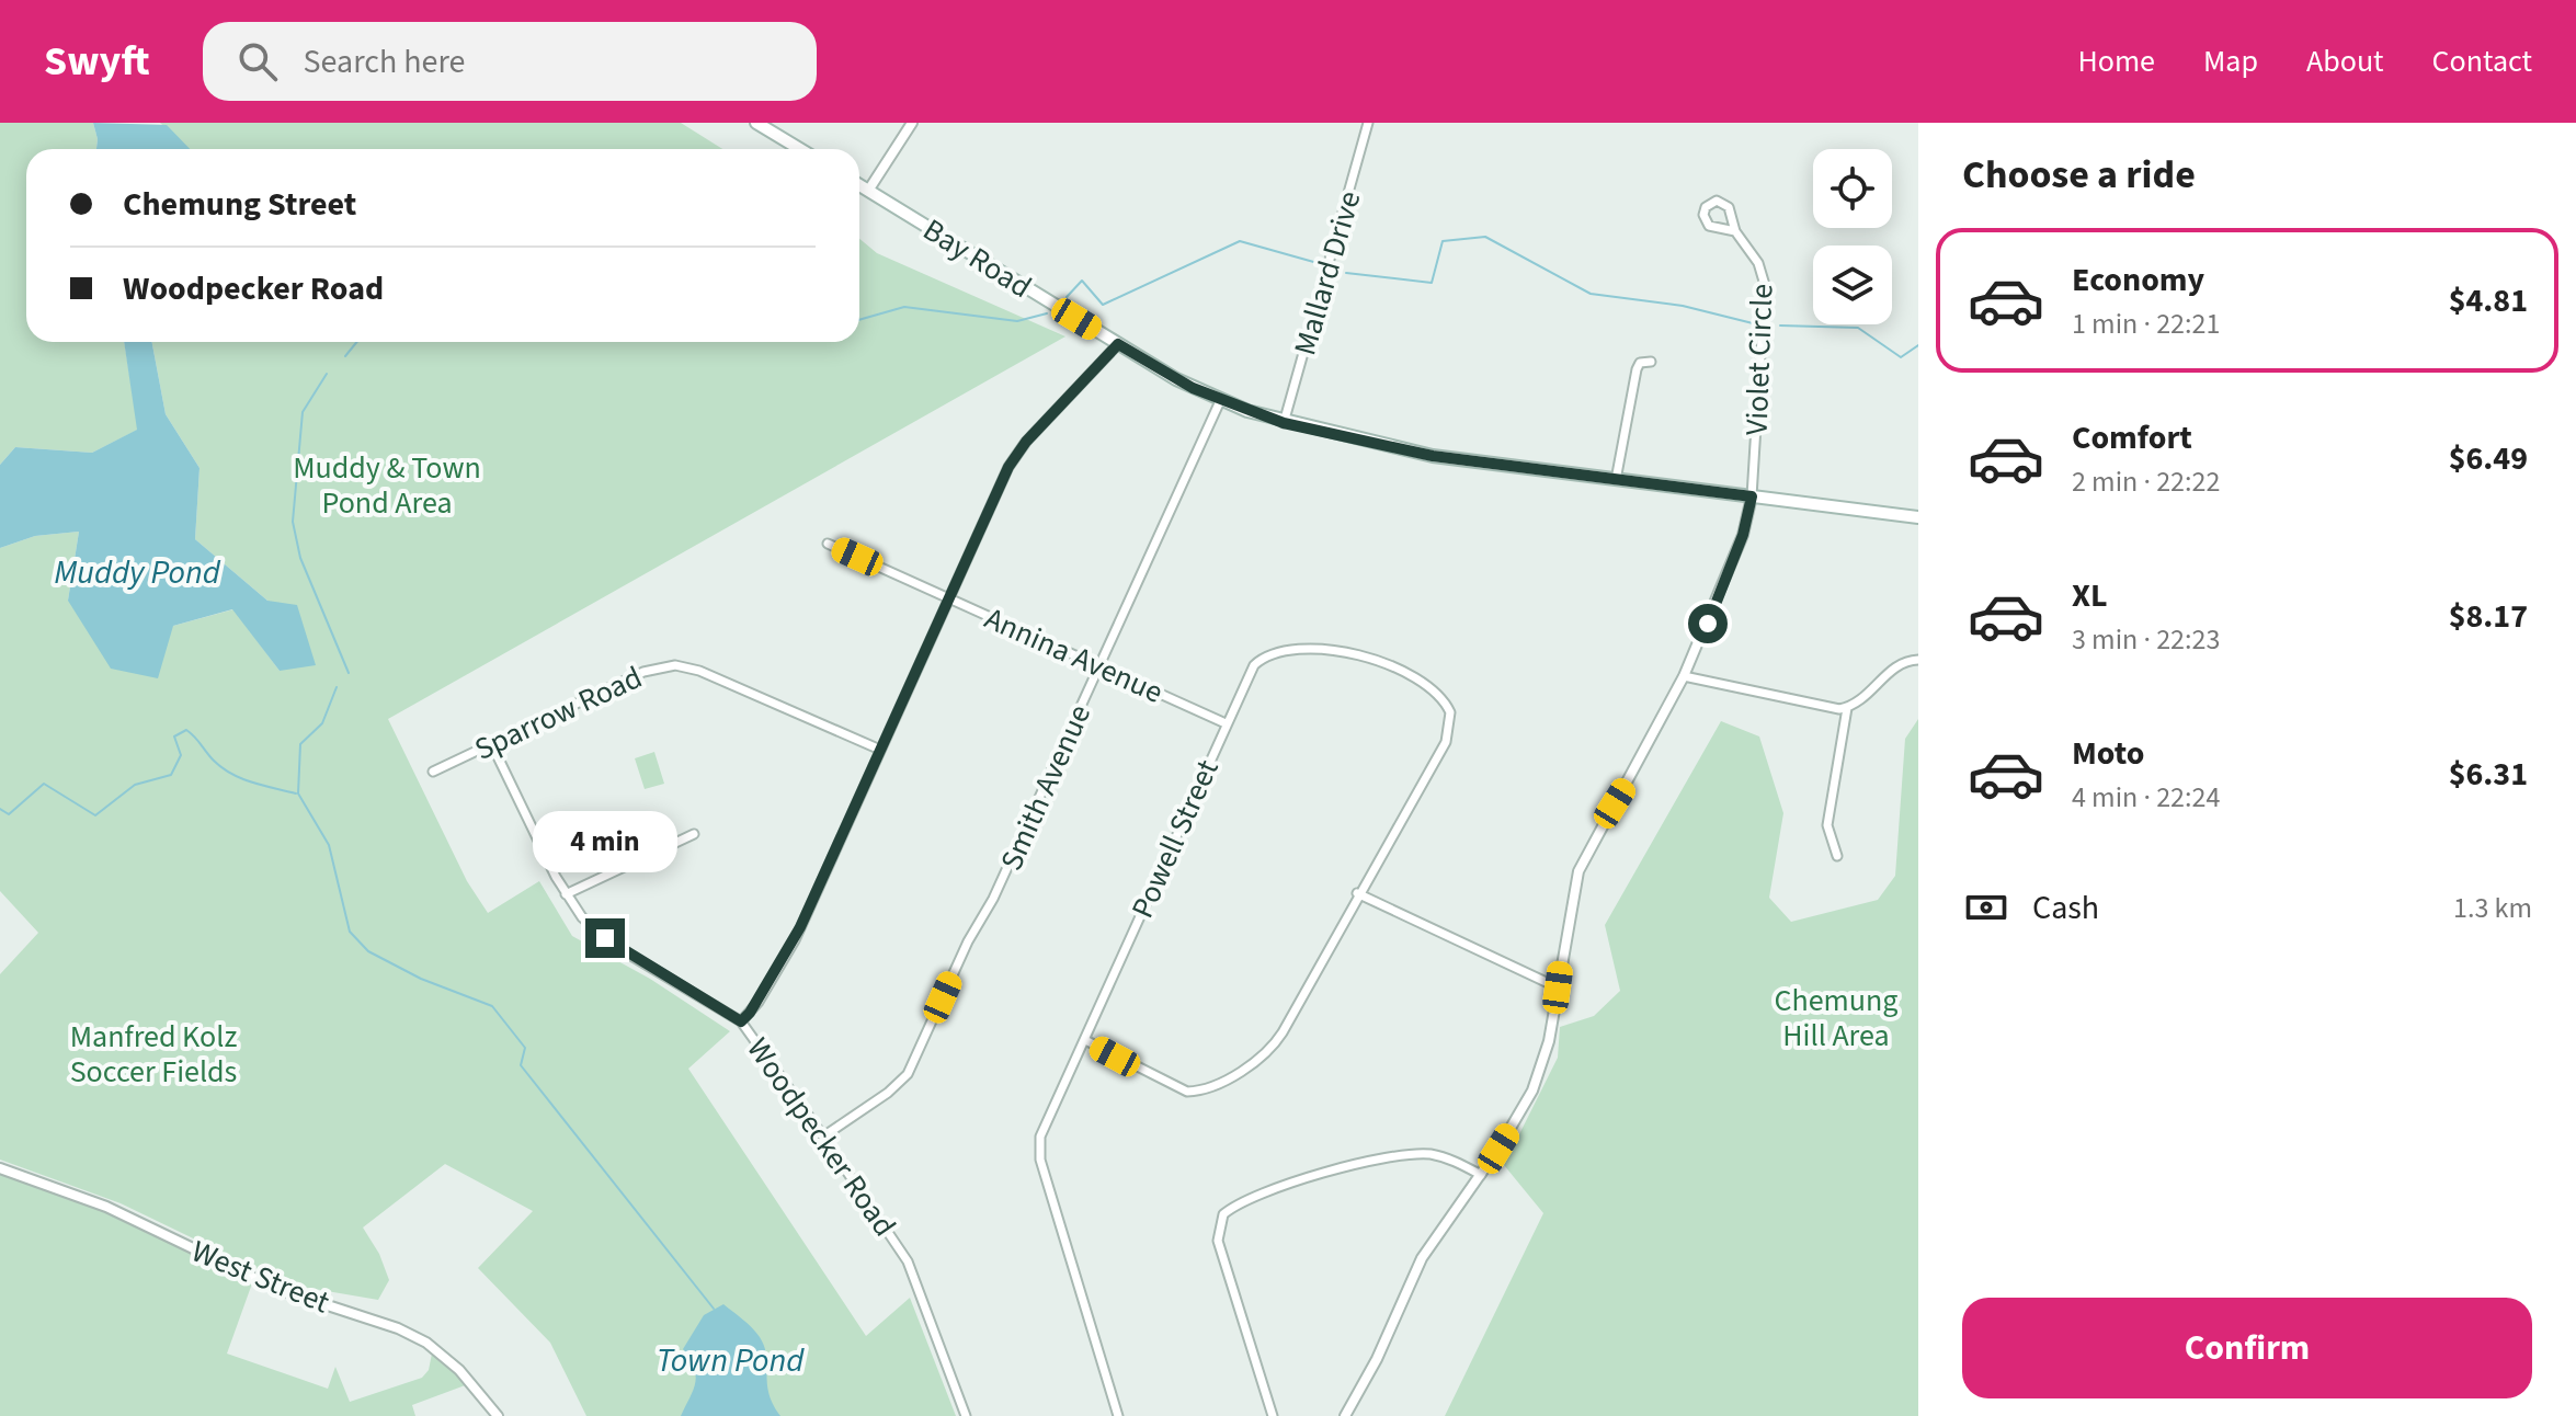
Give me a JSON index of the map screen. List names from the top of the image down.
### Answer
{
  "streets": {
    "main road": ["Bay Road"],
    "street": [
      "Mallard Drive",
      "Violet Circle",
      "Annina Avenue",
      "Sparrow Road",
      "Smith Avenue",
      "Powell Street",
      "Woodpecker Road",
      "West Street"
    ]
  },
  "crossings": [
    ["Bay Road", "Mallard Drive"],
    ["Bay Road", "Violet Circle"],
    ["Bay Road", "Smith Avenue"],
    ["Annina Avenue", "Smith Avenue"],
    ["Annina Avenue", "Powell Street"],
    ["Sparrow Road", "Woodpecker Road"],
    ["Smith Avenue", "Woodpecker Road"]
  ],
  "water": ["Muddy Pond", "Town Pond"],
  "parks": ["Muddy & Town Pond Area", "Chemung Hill Area", "Manfred Kolz Soccer Fields"],
  "page": {
    "header": "Swyft",
    "search": "Search here",
    "nav": [
      "Home",
      "Map",
      "About",
      "Contact"
    ],
    "heading": "Choose a ride",
    "banner": ["Chemung Street", "Woodpecker Road"],
    "list": [
      {
        "name": "Economy",
        "note": "1 min · 22:21",
        "value": "$4.81"
      },
      {
        "name": "Comfort",
        "note": "2 min · 22:22",
        "value": "$6.49"
      },
      {
        "name": "XL",
        "note": "3 min · 22:23",
        "value": "$8.17"
      },
      {
        "name": "Moto",
        "note": "4 min · 22:24",
        "value": "$6.31"
      }
    ],
    "bubble": "4 min",
    "pay": ["Cash", "1.3 km"],
    "buttons": "Confirm"
  }
}
